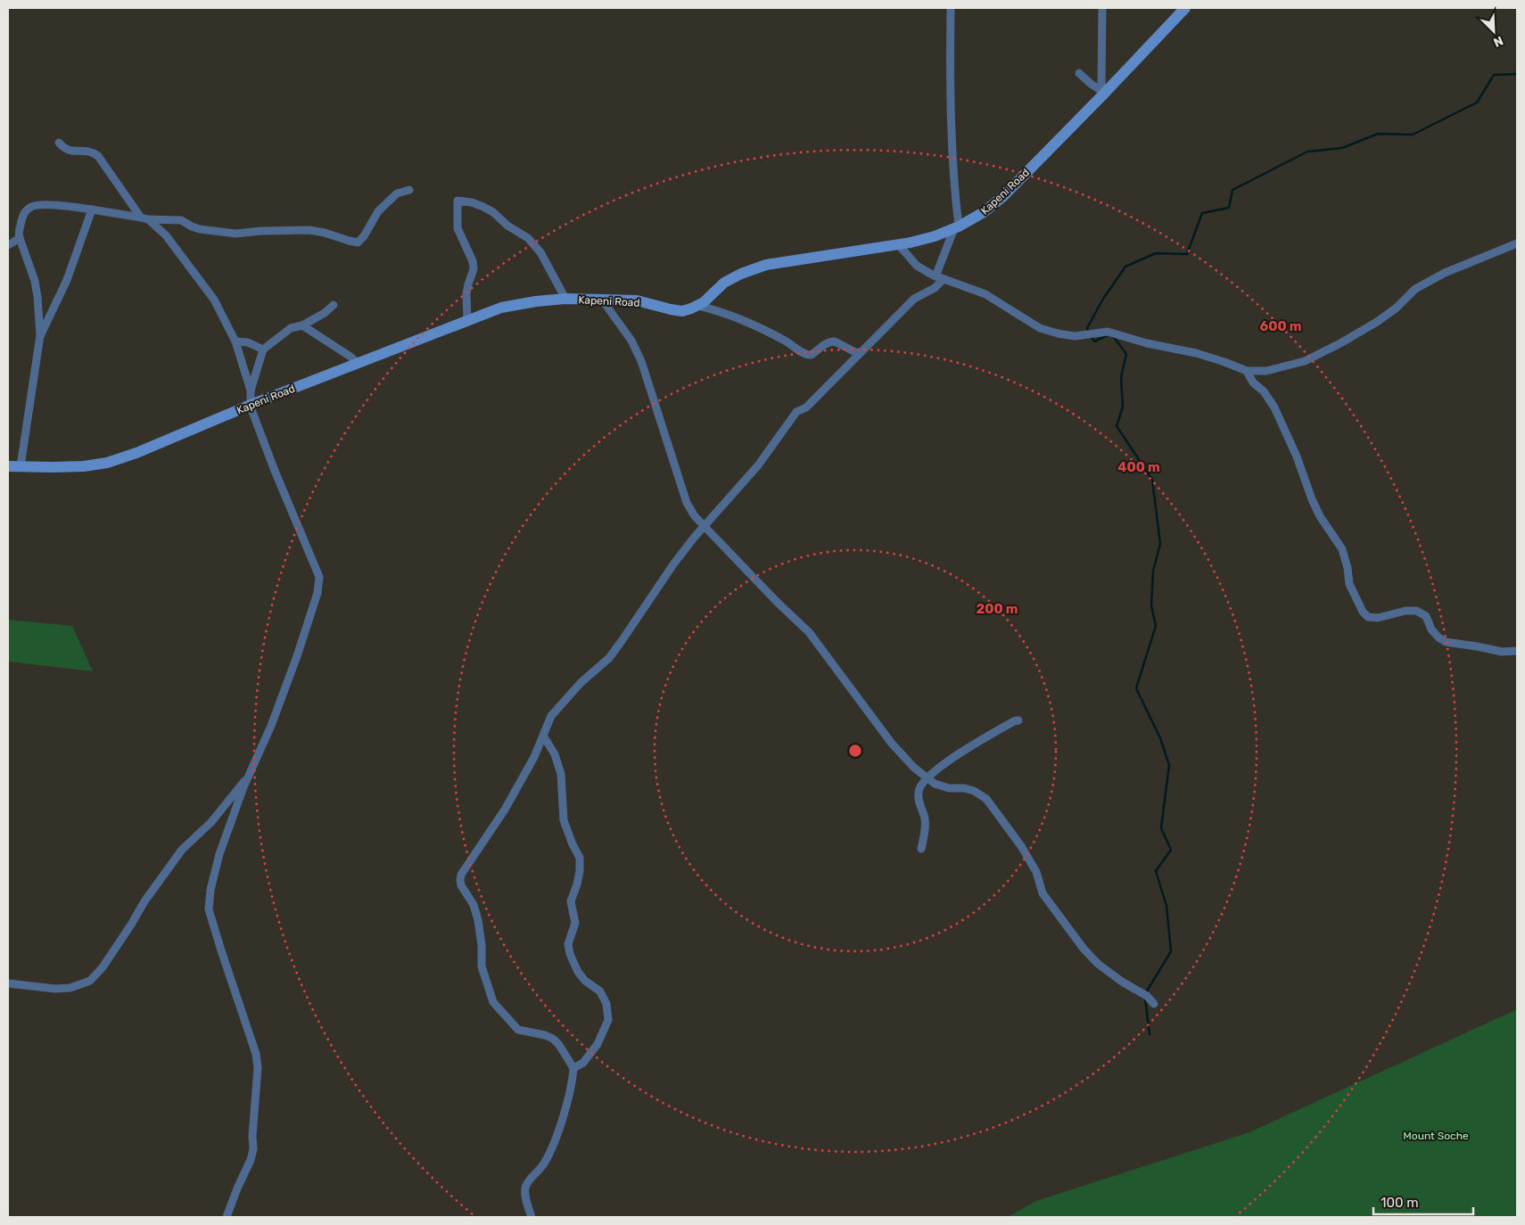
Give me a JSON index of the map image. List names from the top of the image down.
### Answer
{
  "streets": {
    "main road": ["Kapeni Road"]
  },
  "parks": ["Mount Soche"],
  "scale_bar": "100 m",
  "north": "bottom right",
  "rings": ["600 m", "400 m", "200 m"]
}
